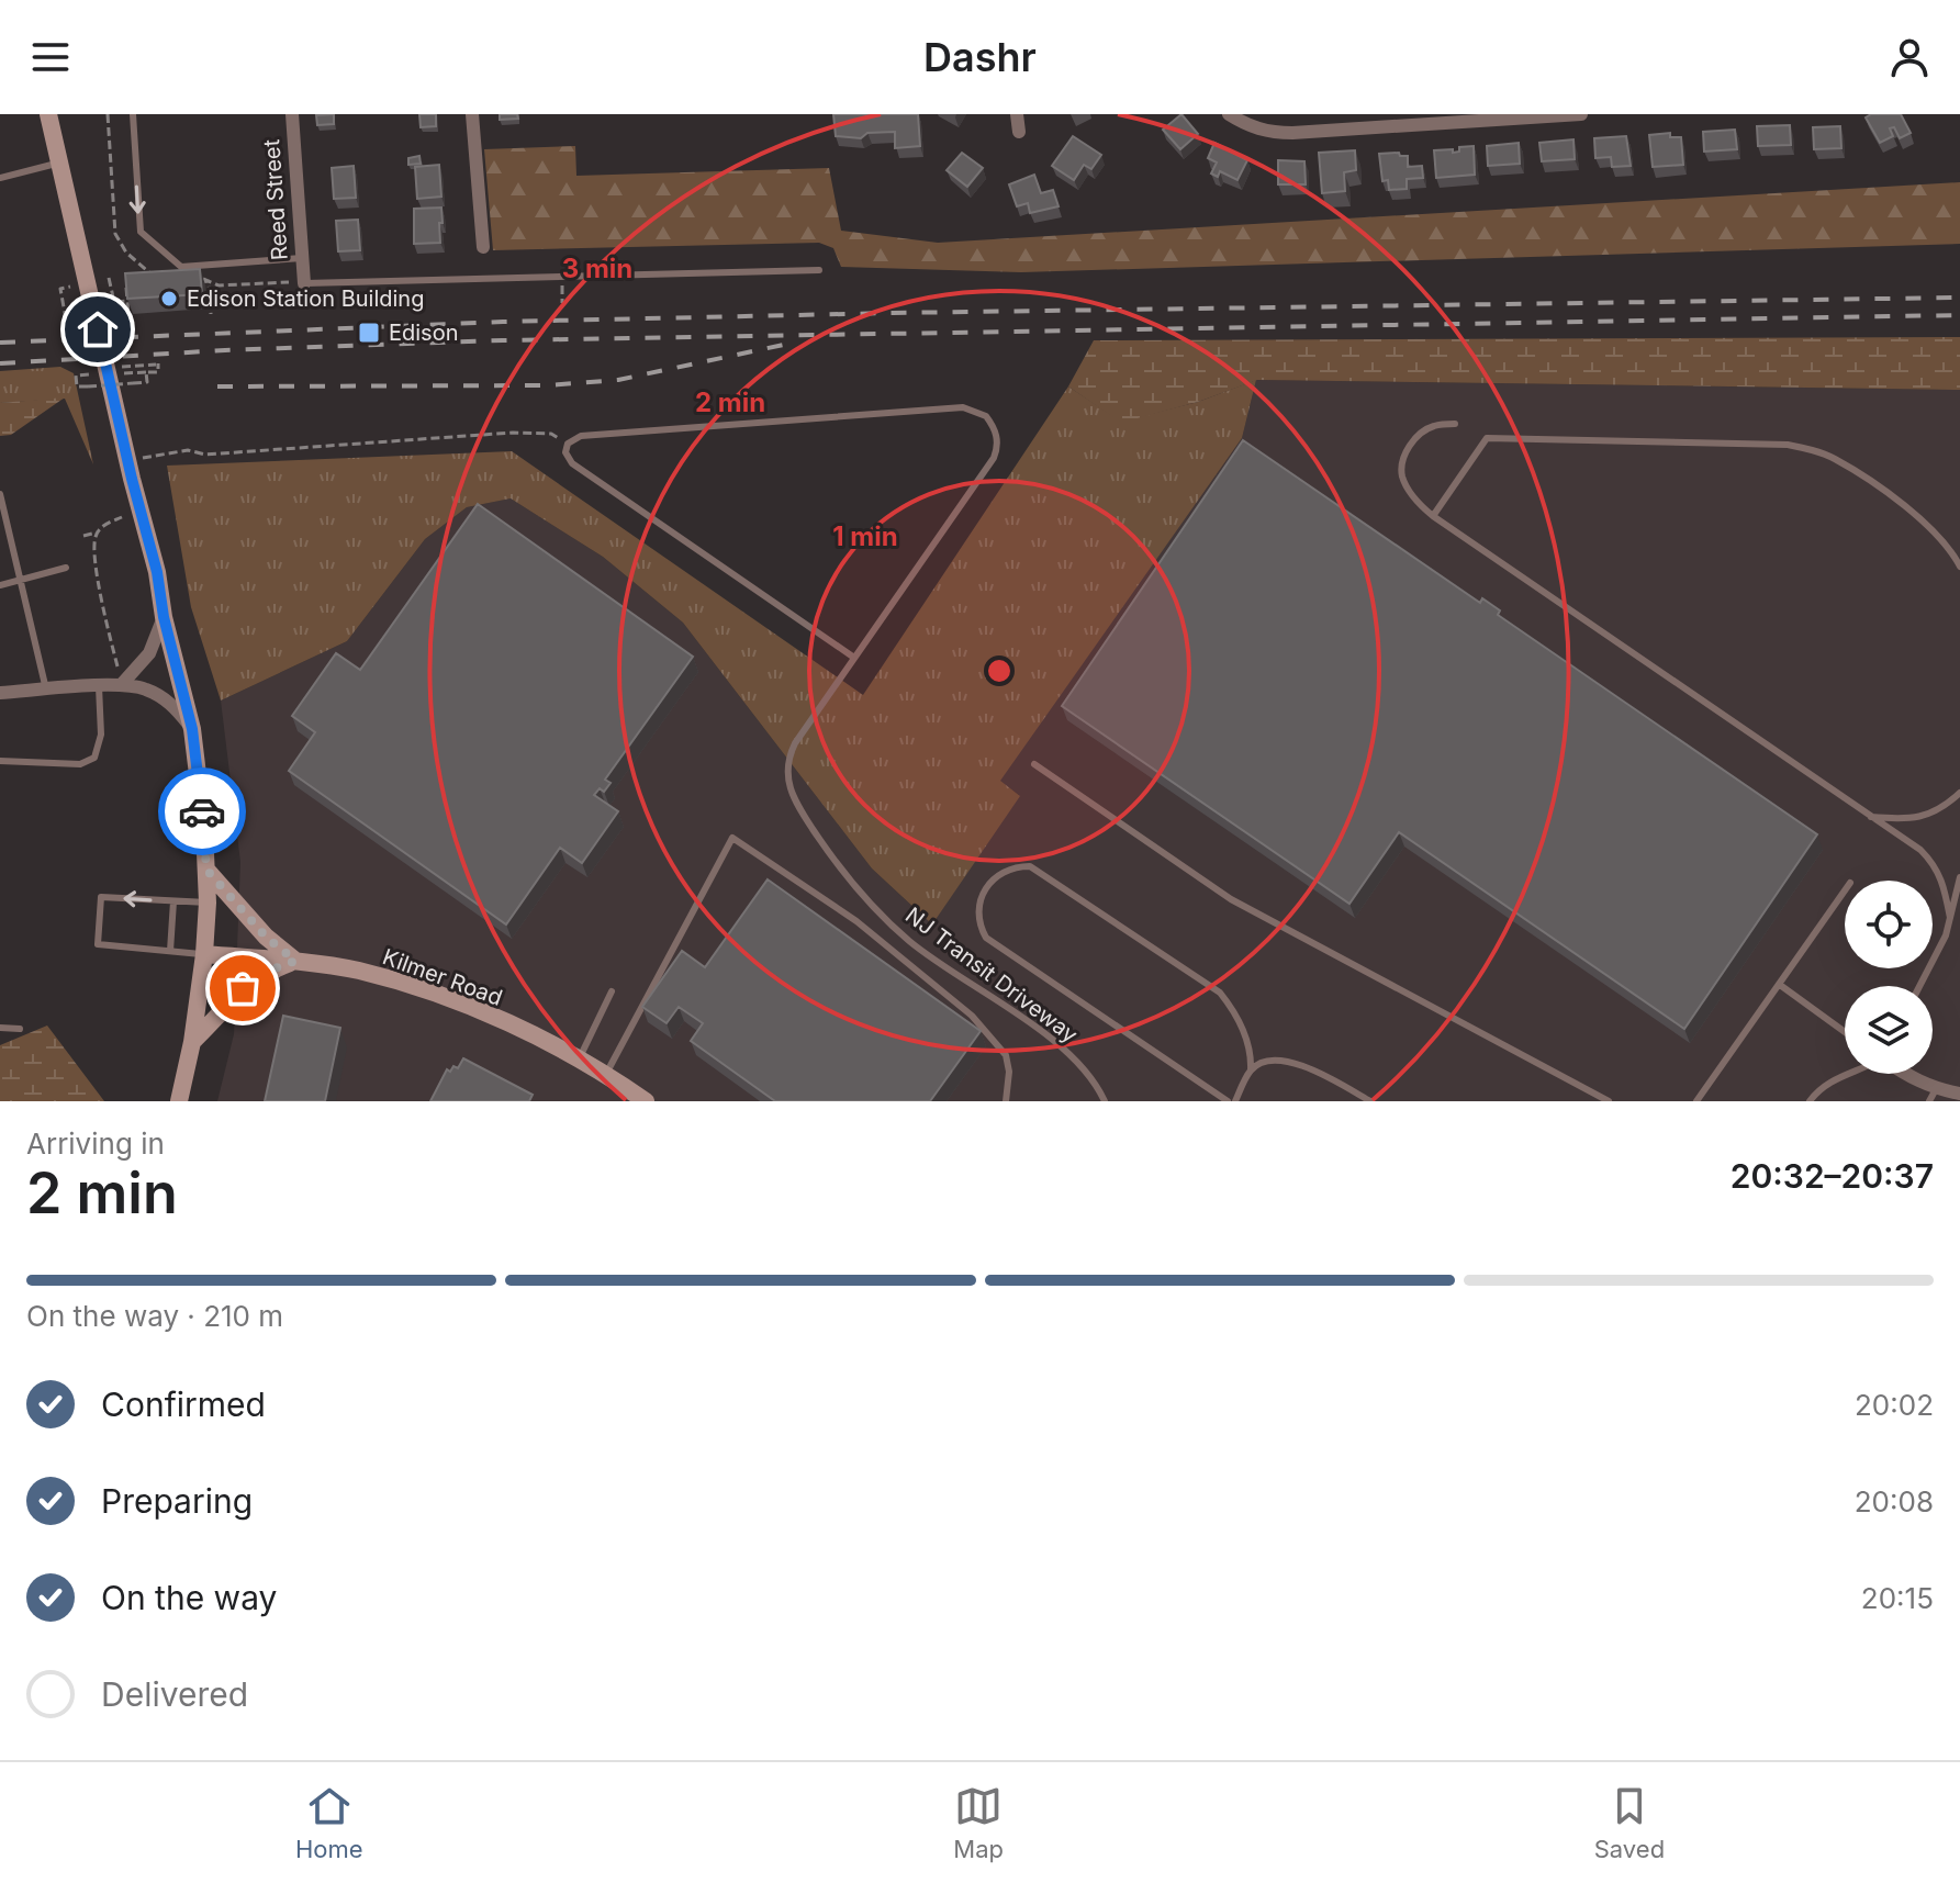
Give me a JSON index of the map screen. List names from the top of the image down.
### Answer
{
  "streets": {
    "main road": ["Kilmer Road"],
    "street": ["Reed Street"],
    "lane": ["NJ Transit Driveway"]
  },
  "places": {
    "other": ["Edison Station Building"],
    "transit": ["Edison"]
  },
  "page": {
    "header": "Dashr",
    "heading": ["2 min", "Arriving in", "20:32–20:37"],
    "bar": "On the way · 210 m",
    "list": [
      ["Confirmed", "20:02"],
      ["Preparing", "20:08"],
      ["On the way", "20:15"],
      "Delivered"
    ],
    "tabs": ["Home", "Map", "Saved"]
  },
  "rings": ["3 min", "2 min", "1 min"]
}
